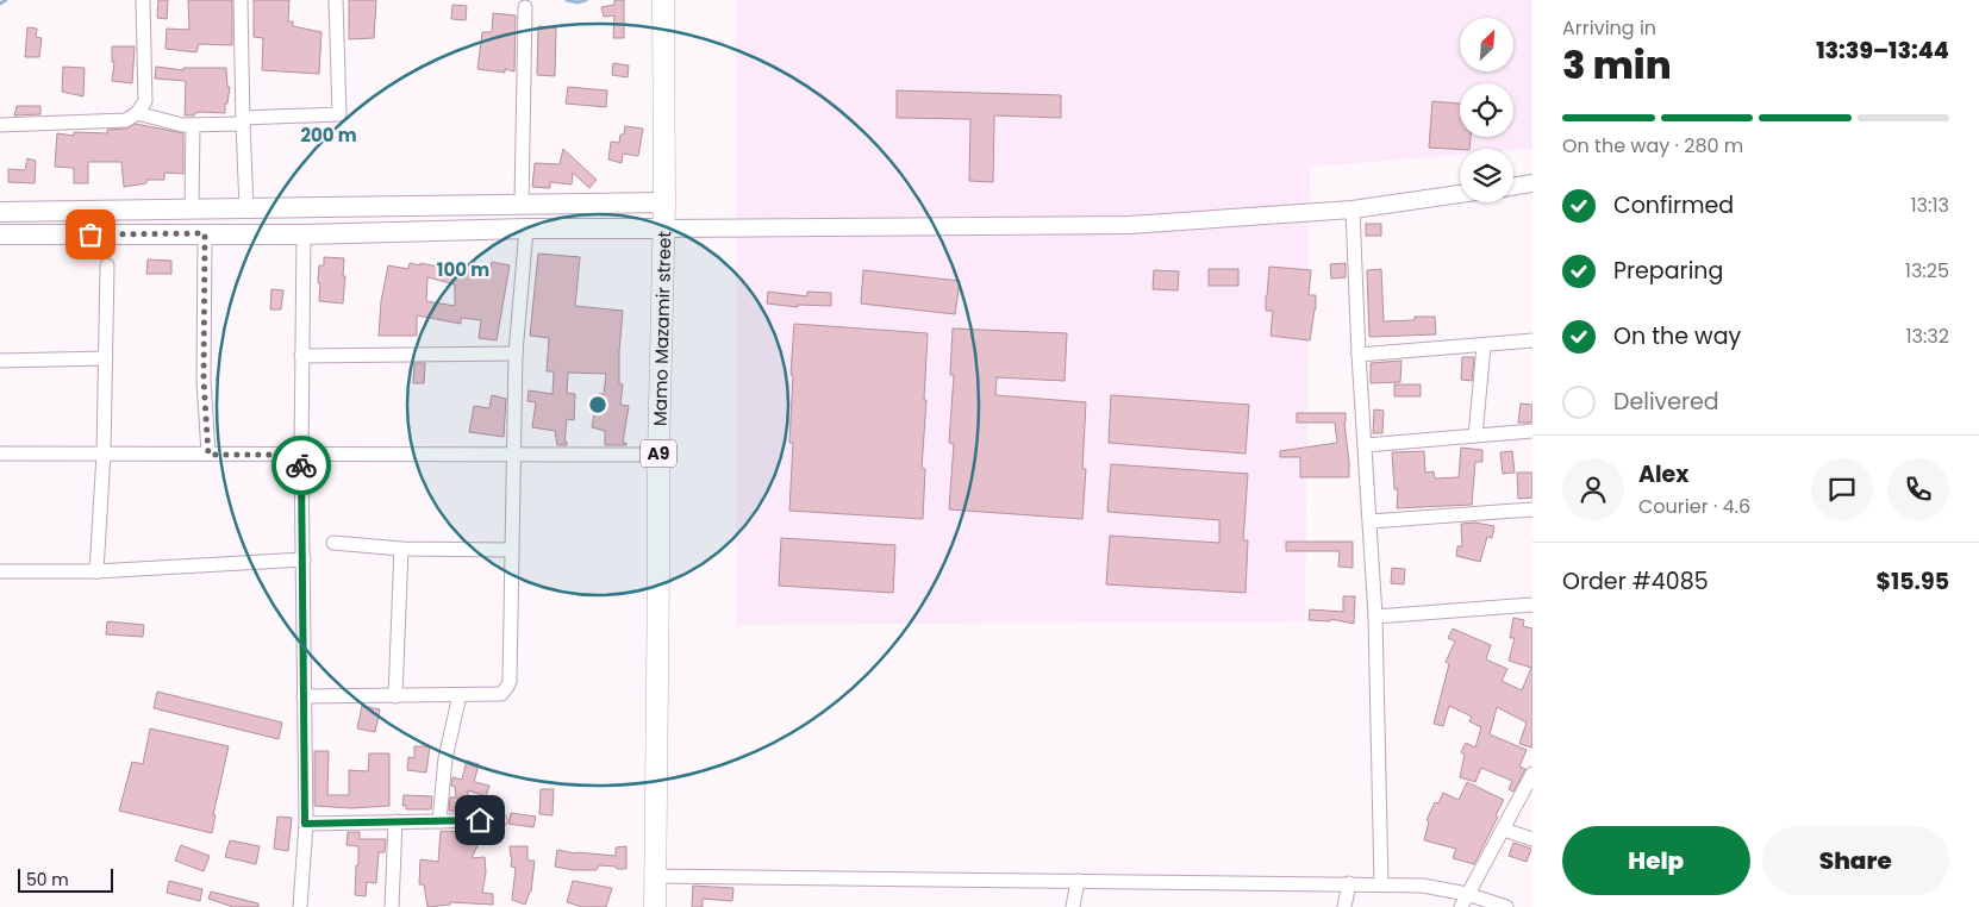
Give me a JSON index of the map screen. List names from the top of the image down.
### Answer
{
  "streets": {
    "main road": ["Mamo Mazamir street", "A9"]
  },
  "scale_bar": "50 m",
  "north": "top right",
  "page": {
    "heading": ["3 min", "Arriving in", "13:39–13:44"],
    "panel": [
      "Alex",
      "Courier · 4.6",
      "Order #4085",
      "$15.95"
    ],
    "bar": "On the way · 280 m",
    "list": [
      ["Confirmed", "13:13"],
      ["Preparing", "13:25"],
      ["On the way", "13:32"],
      "Delivered"
    ],
    "buttons": ["Help", "Share"],
    "scale": "50 m"
  },
  "rings": ["200 m", "100 m"]
}
